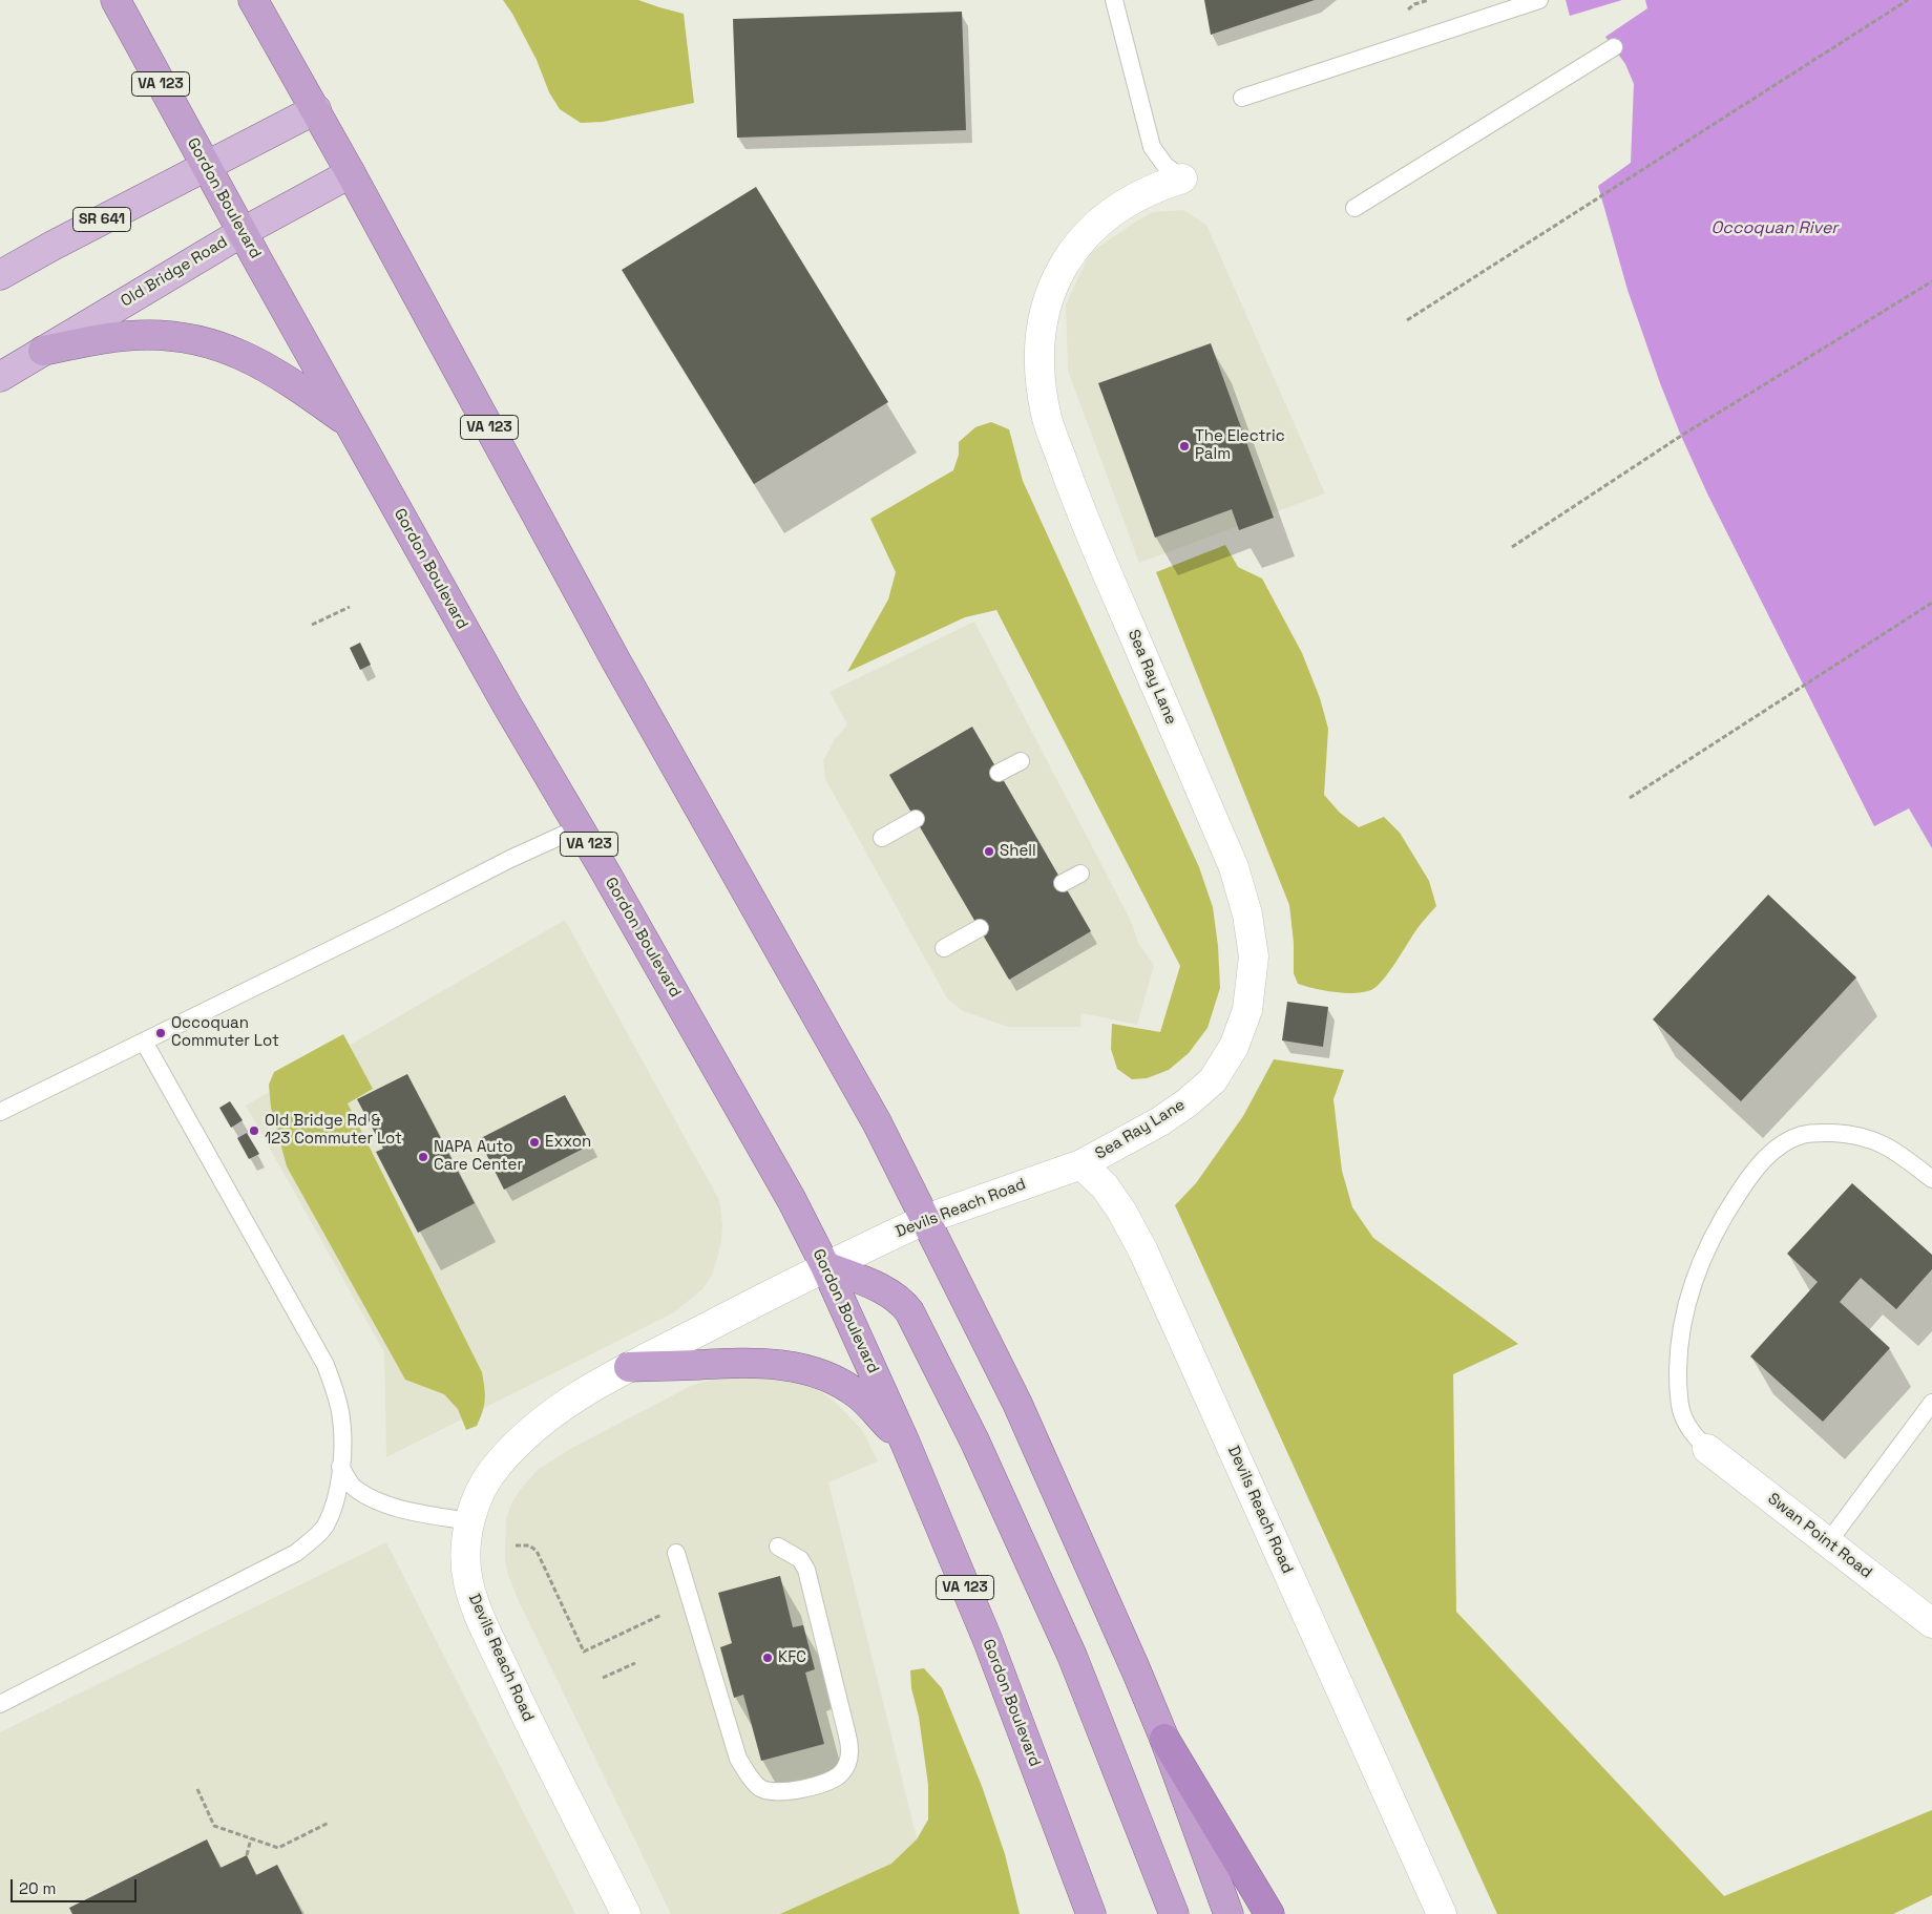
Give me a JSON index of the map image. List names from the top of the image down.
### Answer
{
  "streets": {
    "highway": ["VA 123", "Gordon Boulevard"],
    "main road": ["SR 641", "Old Bridge Road"],
    "street": ["Sea Ray Lane", "Devils Reach Road", "Swan Point Road"]
  },
  "crossings": [
    ["VA 123", "SR 641"],
    ["VA 123", "Old Bridge Road"],
    ["VA 123", "Devils Reach Road"],
    ["Gordon Boulevard", "SR 641"],
    ["Gordon Boulevard", "Old Bridge Road"],
    ["Gordon Boulevard", "Devils Reach Road"],
    ["Sea Ray Lane", "Devils Reach Road"]
  ],
  "water": ["Occoquan River"],
  "places": [
    "The Electric Palm",
    "Shell",
    "Occoquan Commuter Lot",
    "Old Bridge Rd & 123 Commuter Lot",
    "Exxon",
    "NAPA Auto Care Center",
    "KFC"
  ],
  "scale_bar": "20 m"
}
